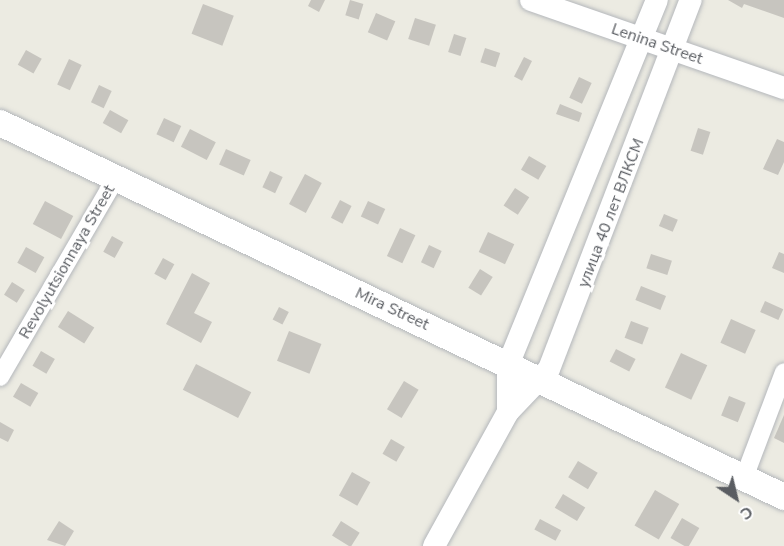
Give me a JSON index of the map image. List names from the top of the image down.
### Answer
{
  "streets": {
    "main road": ["Mira Street"],
    "street": ["Lenina Street", "улица 40 лет ВЛКСМ", "Revolyutsionnaya Street"]
  },
  "crossings": [
    ["Lenina Street", "улица 40 лет ВЛКСМ"],
    ["улица 40 лет ВЛКСМ", "Mira Street"],
    ["Revolyutsionnaya Street", "Mira Street"]
  ],
  "north": "bottom right"
}
